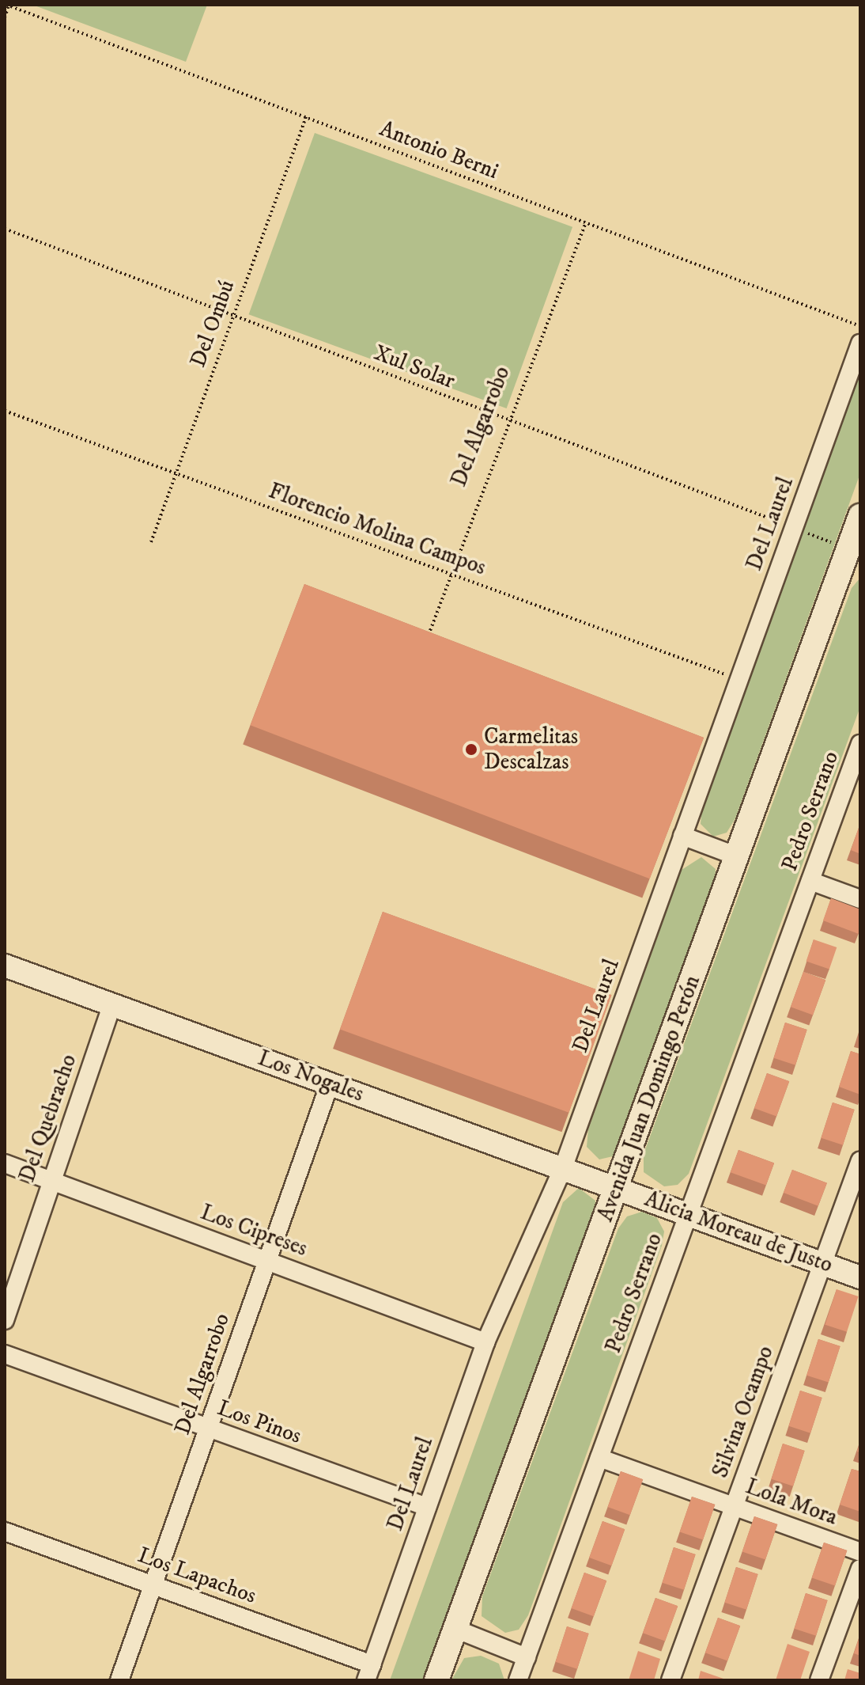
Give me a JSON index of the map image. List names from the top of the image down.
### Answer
{
  "streets": {
    "main road": ["Avenida Juan Domingo Perón"],
    "street": [
      "Del Algarrobo",
      "Del Laurel",
      "Pedro Serrano",
      "Los Nogales",
      "Del Quebracho",
      "Los Cipreses",
      "Alicia Moreau de Justo",
      "Silvina Ocampo",
      "Los Pinos",
      "Lola Mora",
      "Los Lapachos"
    ],
    "path": [
      "Antonio Berni",
      "Del Ombú",
      "Xul Solar",
      "Florencio Molina Campos"
    ]
  },
  "crossings": [
    ["Antonio Berni", "Del Ombú"],
    ["Antonio Berni", "Del Algarrobo"],
    ["Del Ombú", "Xul Solar"],
    ["Del Ombú", "Florencio Molina Campos"],
    ["Xul Solar", "Del Algarrobo"],
    ["Xul Solar", "Del Laurel"],
    ["Xul Solar", "Avenida Juan Domingo Perón"],
    ["Del Algarrobo", "Florencio Molina Campos"],
    ["Del Algarrobo", "Los Nogales"],
    ["Del Algarrobo", "Los Cipreses"],
    ["Del Algarrobo", "Los Pinos"],
    ["Del Algarrobo", "Los Lapachos"],
    ["Del Laurel", "Florencio Molina Campos"],
    ["Del Laurel", "Los Nogales"],
    ["Del Laurel", "Los Cipreses"],
    ["Del Laurel", "Los Pinos"],
    ["Del Laurel", "Los Lapachos"],
    ["Pedro Serrano", "Alicia Moreau de Justo"],
    ["Pedro Serrano", "Lola Mora"],
    ["Los Nogales", "Avenida Juan Domingo Perón"],
    ["Los Nogales", "Del Quebracho"],
    ["Los Nogales", "Alicia Moreau de Justo"],
    ["Avenida Juan Domingo Perón", "Alicia Moreau de Justo"],
    ["Del Quebracho", "Los Cipreses"],
    ["Alicia Moreau de Justo", "Silvina Ocampo"],
    ["Silvina Ocampo", "Lola Mora"]
  ],
  "places": ["Carmelitas Descalzas"]
}
